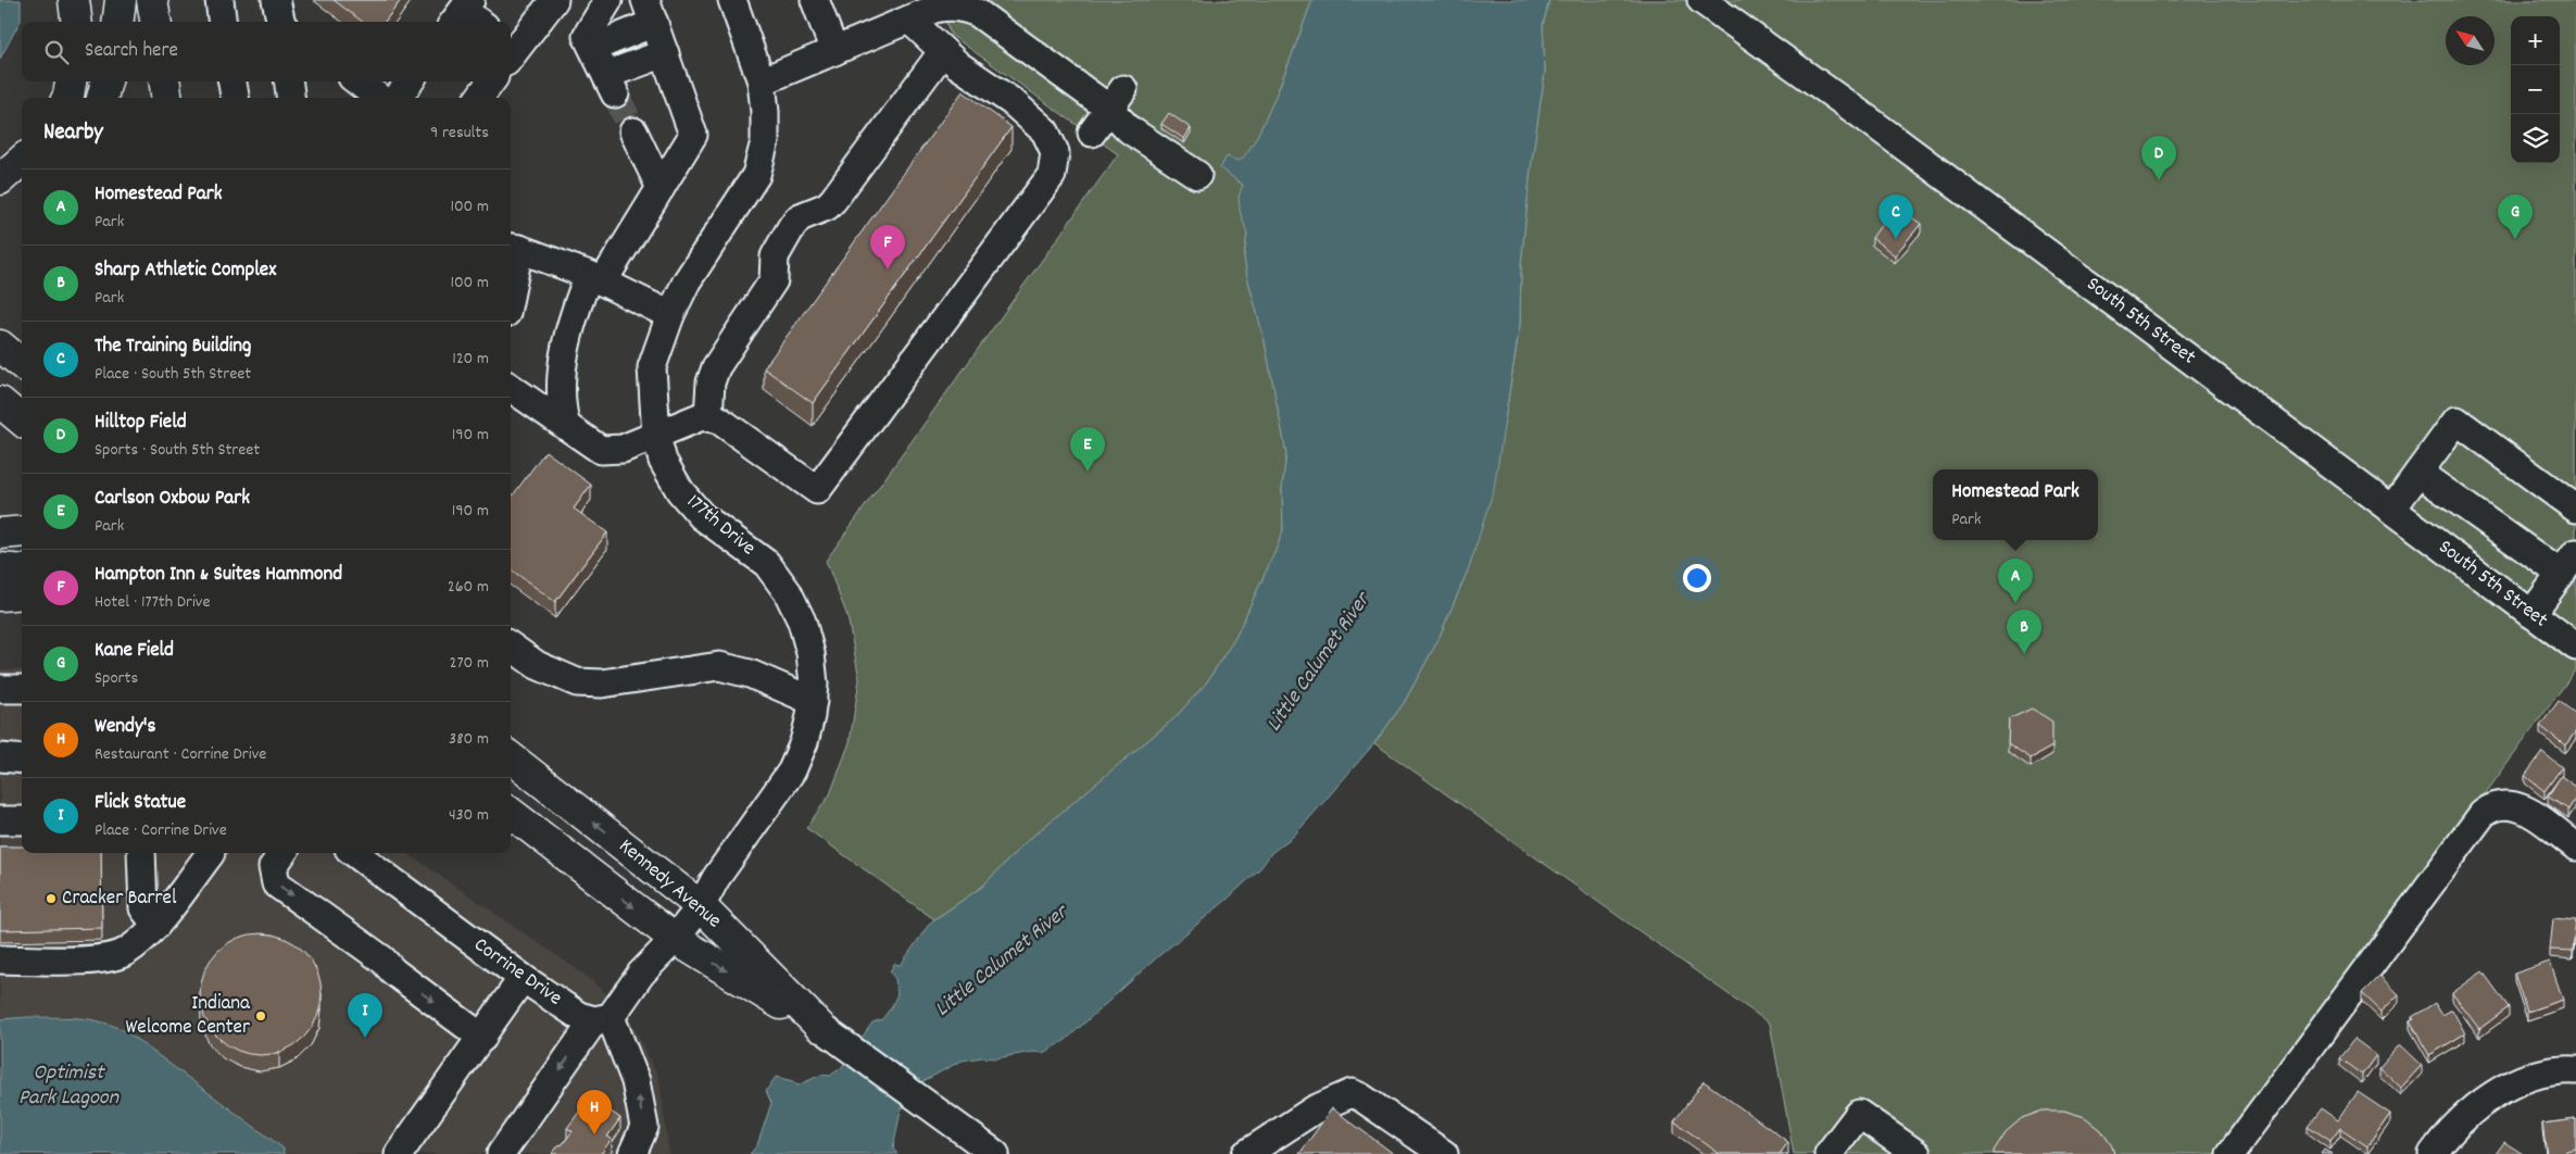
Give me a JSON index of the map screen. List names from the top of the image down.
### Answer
{
  "streets": {
    "main road": ["Kennedy Avenue"],
    "street": ["South 5th Street", "177th Drive", "Corrine Drive"]
  },
  "crossings": [
    ["177th Drive", "Kennedy Avenue"]
  ],
  "water": ["Little Calumet River", "Optimist Park Lagoon"],
  "places": ["Cracker Barrel", "Indiana Welcome Center"],
  "north": "top left",
  "page": {
    "map_buttons": ["+", "−"],
    "search": "Search here",
    "heading": ["Nearby", "9 results"],
    "pins": [
      "D",
      "C",
      "G",
      "F",
      "E",
      "A",
      "B",
      "I",
      "H"
    ],
    "list": [
      {
        "mark": "A",
        "name": "Homestead Park",
        "note": "Park",
        "value": "100 m"
      },
      {
        "mark": "B",
        "name": "Sharp Athletic Complex",
        "note": "Park",
        "value": "100 m"
      },
      {
        "mark": "C",
        "name": "The Training Building",
        "note": "Place · South 5th Street",
        "value": "120 m"
      },
      {
        "mark": "D",
        "name": "Hilltop Field",
        "note": "Sports · South 5th Street",
        "value": "190 m"
      },
      {
        "mark": "E",
        "name": "Carlson Oxbow Park",
        "note": "Park",
        "value": "190 m"
      },
      {
        "mark": "F",
        "name": "Hampton Inn & Suites Hammond",
        "note": "Hotel · 177th Drive",
        "value": "260 m"
      },
      {
        "mark": "G",
        "name": "Kane Field",
        "note": "Sports",
        "value": "270 m"
      },
      {
        "mark": "H",
        "name": "Wendy's",
        "note": "Restaurant · Corrine Drive",
        "value": "380 m"
      },
      {
        "mark": "I",
        "name": "Flick Statue",
        "note": "Place · Corrine Drive",
        "value": "430 m"
      }
    ],
    "popup": ["Homestead Park", "Park"]
  }
}
